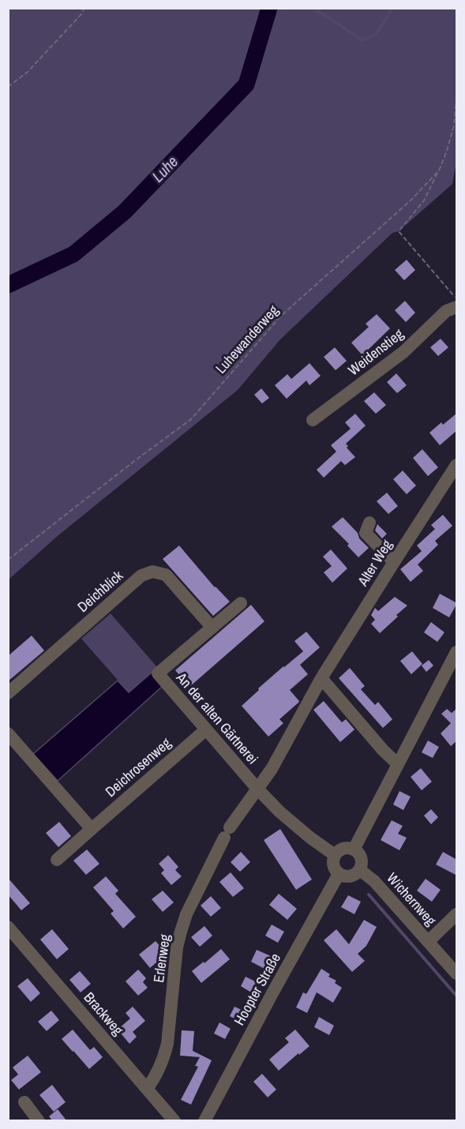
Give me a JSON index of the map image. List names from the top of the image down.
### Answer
{
  "streets": {
    "street": [
      "Weidenstieg",
      "Alter Weg",
      "Deichblick",
      "An der alten Gärtnerei",
      "Deichrosenweg",
      "Wichernweg",
      "Erlenweg",
      "Hoopter Straße",
      "Brackweg"
    ],
    "path": ["Luhewanderweg"]
  },
  "crossings": [
    ["Alter Weg", "An der alten Gärtnerei"],
    ["Alter Weg", "Erlenweg"],
    ["Deichblick", "An der alten Gärtnerei"],
    ["An der alten Gärtnerei", "Deichrosenweg"],
    ["An der alten Gärtnerei", "Wichernweg"],
    ["An der alten Gärtnerei", "Hoopter Straße"],
    ["Wichernweg", "Hoopter Straße"],
    ["Erlenweg", "Brackweg"]
  ],
  "water": ["Luhe"]
}
